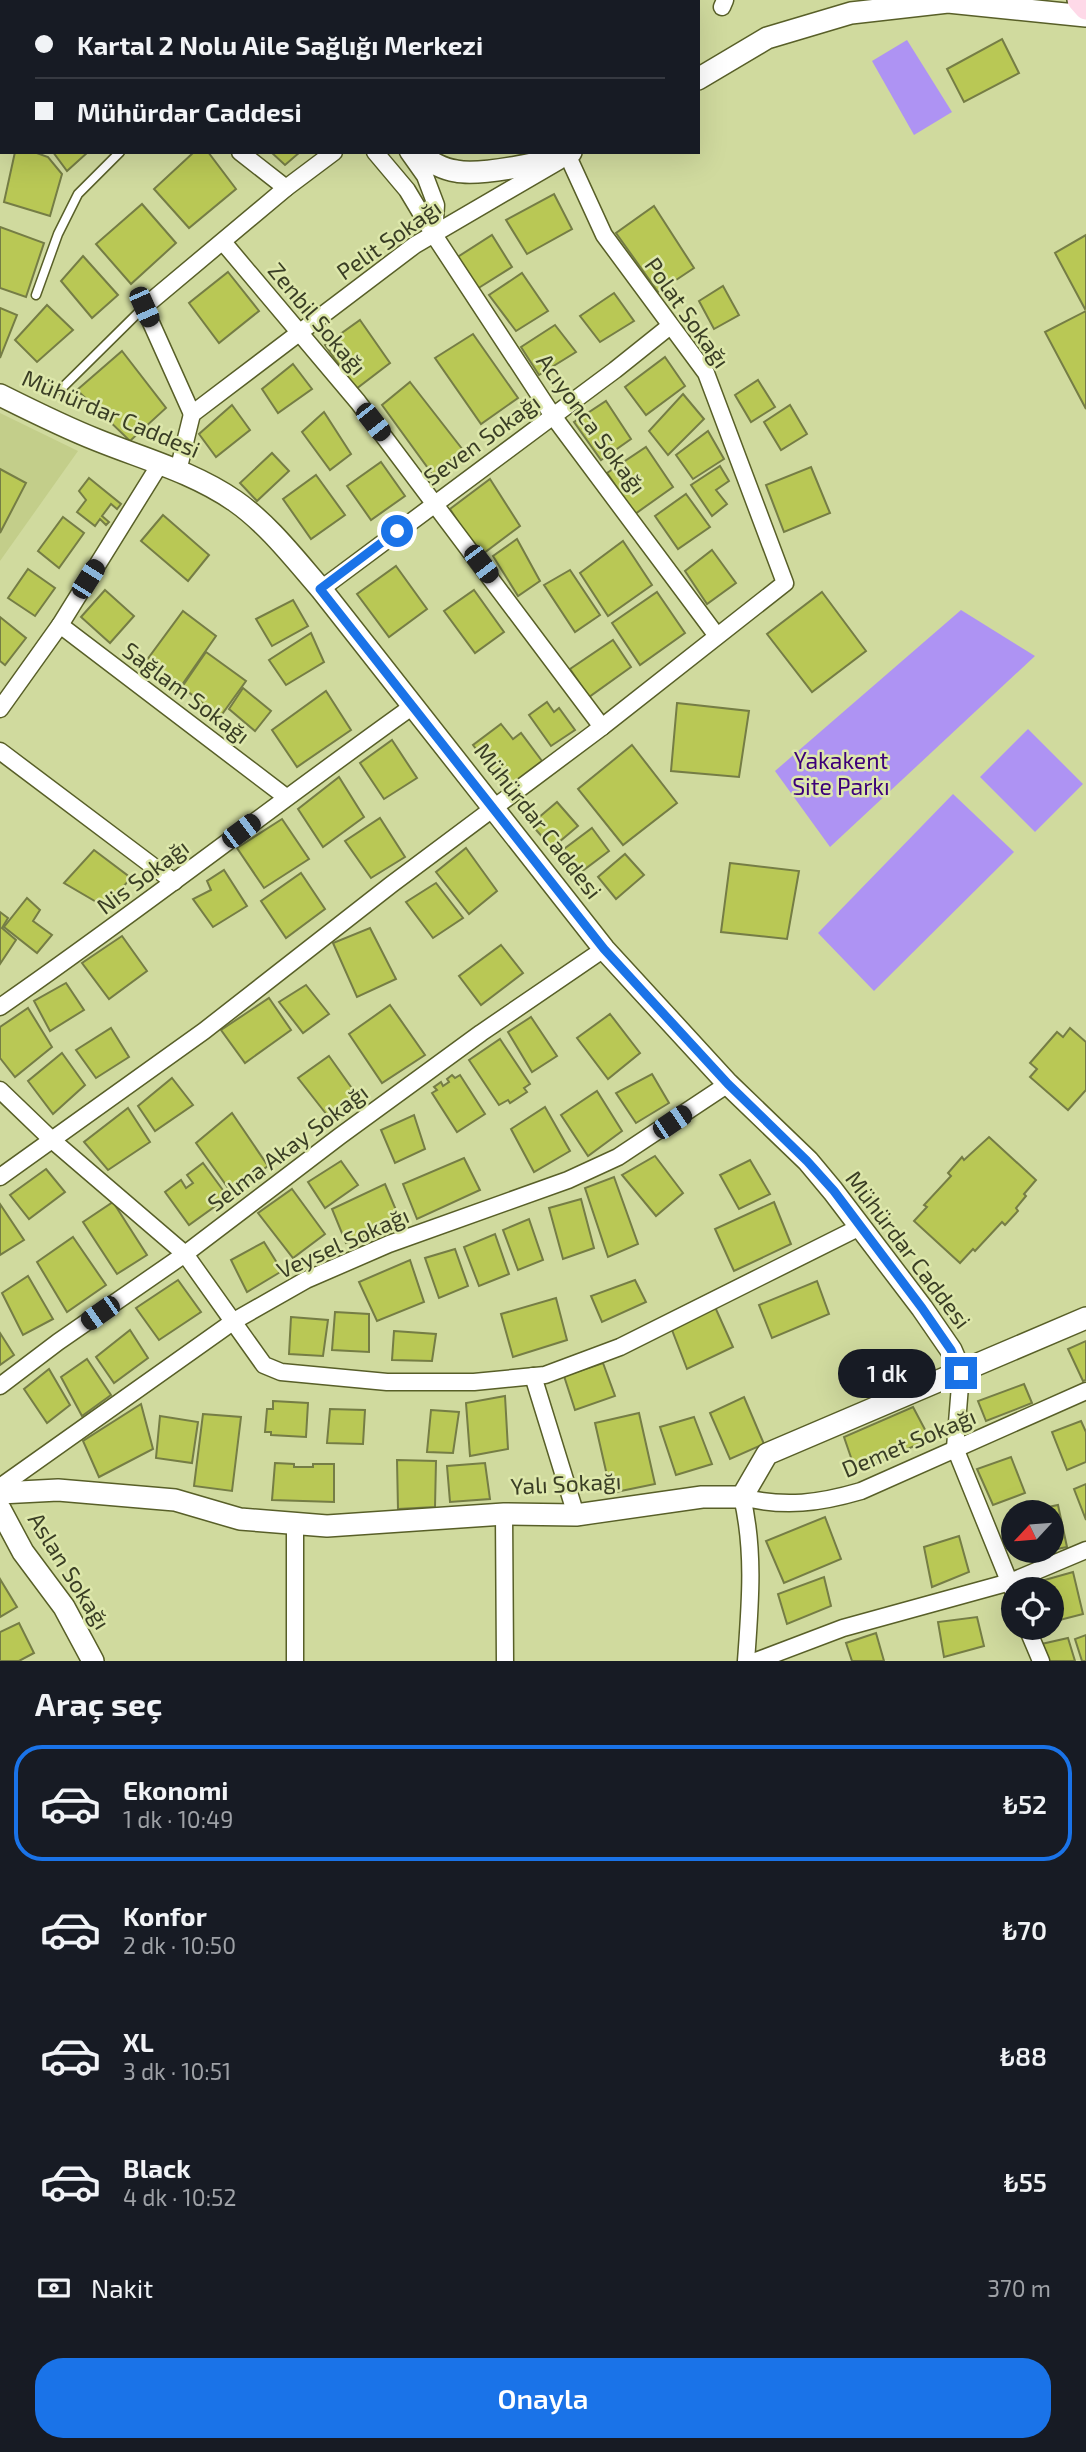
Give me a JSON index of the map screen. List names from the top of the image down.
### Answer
{
  "streets": {
    "street": [
      "Pelit Sokağı",
      "Polat Sokağı",
      "Zenbil Sokağı",
      "Mühürdar Caddesi",
      "Acıyonca Sokağı",
      "Seven Sokağı",
      "Sağlam Sokağı",
      "Nis Sokağı",
      "Selma Akay Sokağı",
      "Veysel Sokağı",
      "Demet Sokağı",
      "Yalı Sokağı",
      "Aslan Sokağı"
    ]
  },
  "crossings": [
    ["Pelit Sokağı", "Zenbil Sokağı"],
    ["Pelit Sokağı", "Acıyonca Sokağı"],
    ["Polat Sokağı", "Acıyonca Sokağı"],
    ["Polat Sokağı", "Seven Sokağı"],
    ["Zenbil Sokağı", "Seven Sokağı"],
    ["Mühürdar Caddesi", "Seven Sokağı"],
    ["Mühürdar Caddesi", "Nis Sokağı"],
    ["Mühürdar Caddesi", "Selma Akay Sokağı"],
    ["Mühürdar Caddesi", "Veysel Sokağı"],
    ["Acıyonca Sokağı", "Seven Sokağı"],
    ["Sağlam Sokağı", "Nis Sokağı"],
    ["Demet Sokağı", "Yalı Sokağı"]
  ],
  "parks": ["Yakakent Site Parkı"],
  "north": "bottom left",
  "page": {
    "banner": ["Kartal 2 Nolu Aile Sağlığı Merkezi", "Mühürdar Caddesi"],
    "bubble": "1 dk",
    "heading": "Araç seç",
    "list": [
      {
        "name": "Ekonomi",
        "note": "1 dk · 10:49",
        "value": "₺52"
      },
      {
        "name": "Konfor",
        "note": "2 dk · 10:50",
        "value": "₺70"
      },
      {
        "name": "XL",
        "note": "3 dk · 10:51",
        "value": "₺88"
      },
      {
        "name": "Black",
        "note": "4 dk · 10:52",
        "value": "₺55"
      }
    ],
    "pay": ["Nakit", "370 m"],
    "buttons": "Onayla"
  }
}
